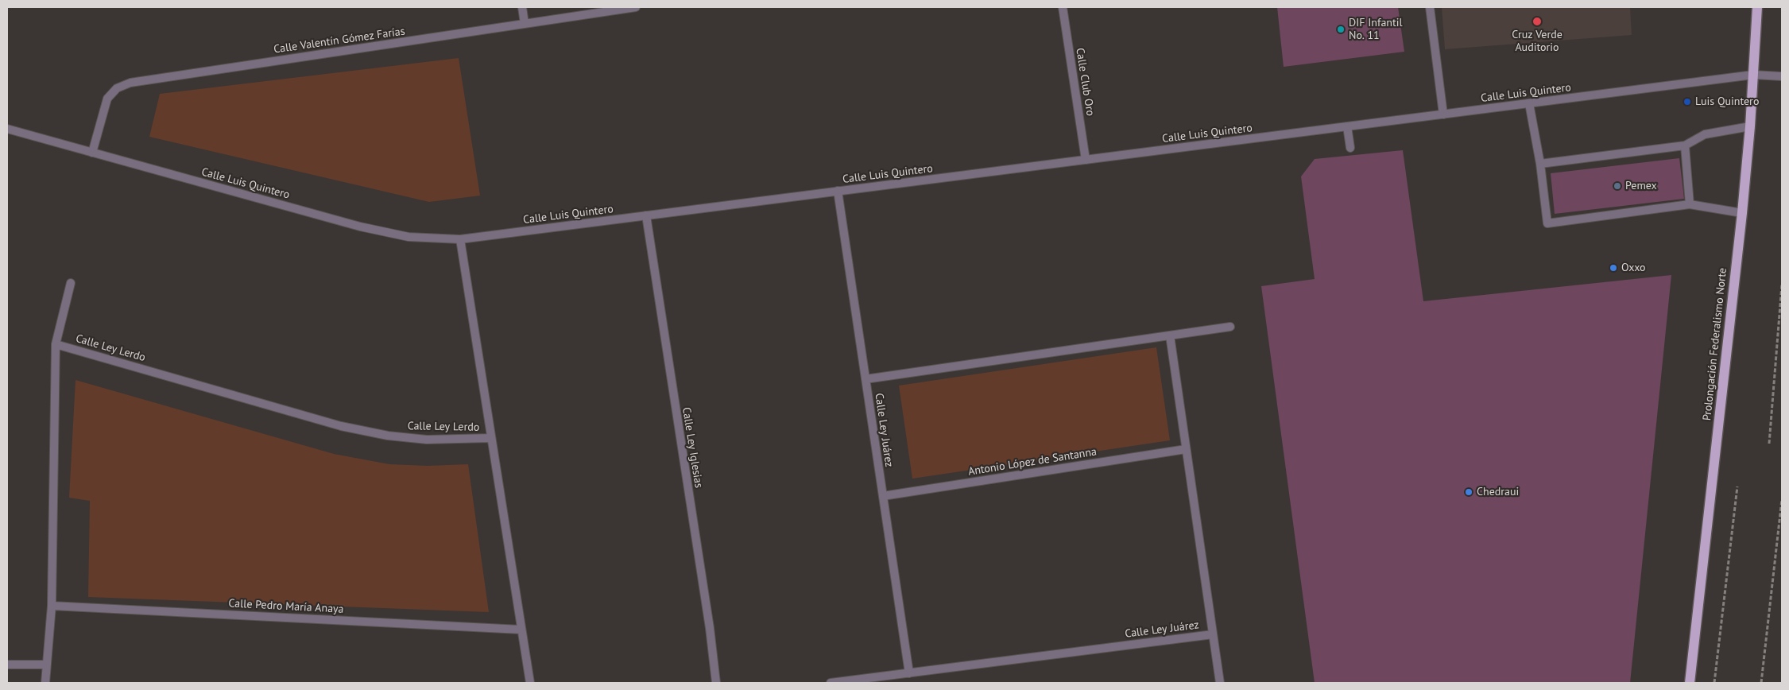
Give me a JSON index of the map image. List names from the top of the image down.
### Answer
{
  "streets": {
    "main road": ["Prolongación Federalismo Norte"],
    "street": [
      "Calle Valentín Gómez Farías",
      "Calle Club Oro",
      "Calle Luis Quintero",
      "Calle Ley Lerdo",
      "Calle Ley Juárez",
      "Calle Ley Iglesias",
      "Antonio López de Santanna",
      "Calle Pedro María Anaya"
    ]
  },
  "crossings": [
    ["Calle Valentín Gómez Farías", "Calle Luis Quintero"],
    ["Calle Club Oro", "Calle Luis Quintero"],
    ["Calle Luis Quintero", "Prolongación Federalismo Norte"],
    ["Calle Luis Quintero", "Calle Ley Lerdo"],
    ["Calle Luis Quintero", "Calle Ley Juárez"],
    ["Calle Luis Quintero", "Calle Ley Iglesias"],
    ["Calle Ley Lerdo", "Calle Pedro María Anaya"],
    ["Calle Ley Juárez", "Antonio López de Santanna"]
  ],
  "places": [
    "Cruz Verde Auditorio",
    "DIF Infantil No. 11",
    "Luis Quintero",
    "Pemex",
    "Oxxo",
    "Chedraui"
  ]
}
